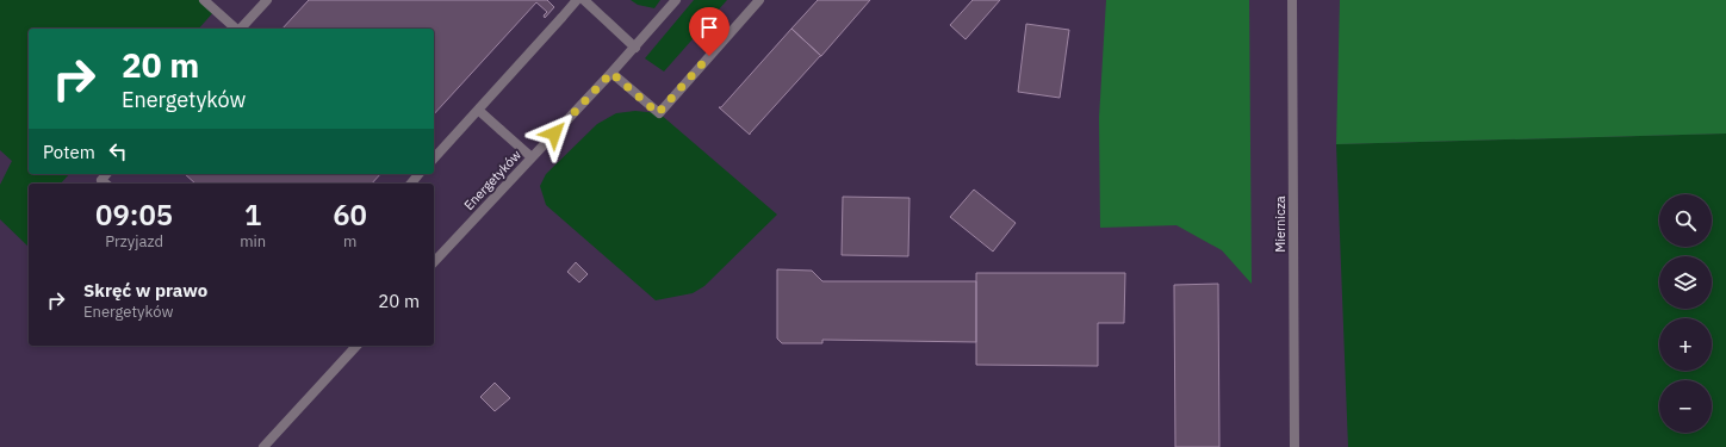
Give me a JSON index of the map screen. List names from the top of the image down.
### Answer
{
  "streets": {
    "street": ["Energetyków", "Miernicza"]
  },
  "page": {
    "turn": ["20 m", "Energetyków"],
    "then": "Potem",
    "eta": [
      "09:05",
      "Przyjazd",
      "1",
      "min",
      "60",
      "m"
    ],
    "map_buttons": ["+", "−"],
    "list": [
      {
        "name": "Skręć w prawo",
        "note": "Energetyków",
        "value": "20 m"
      }
    ]
  }
}
